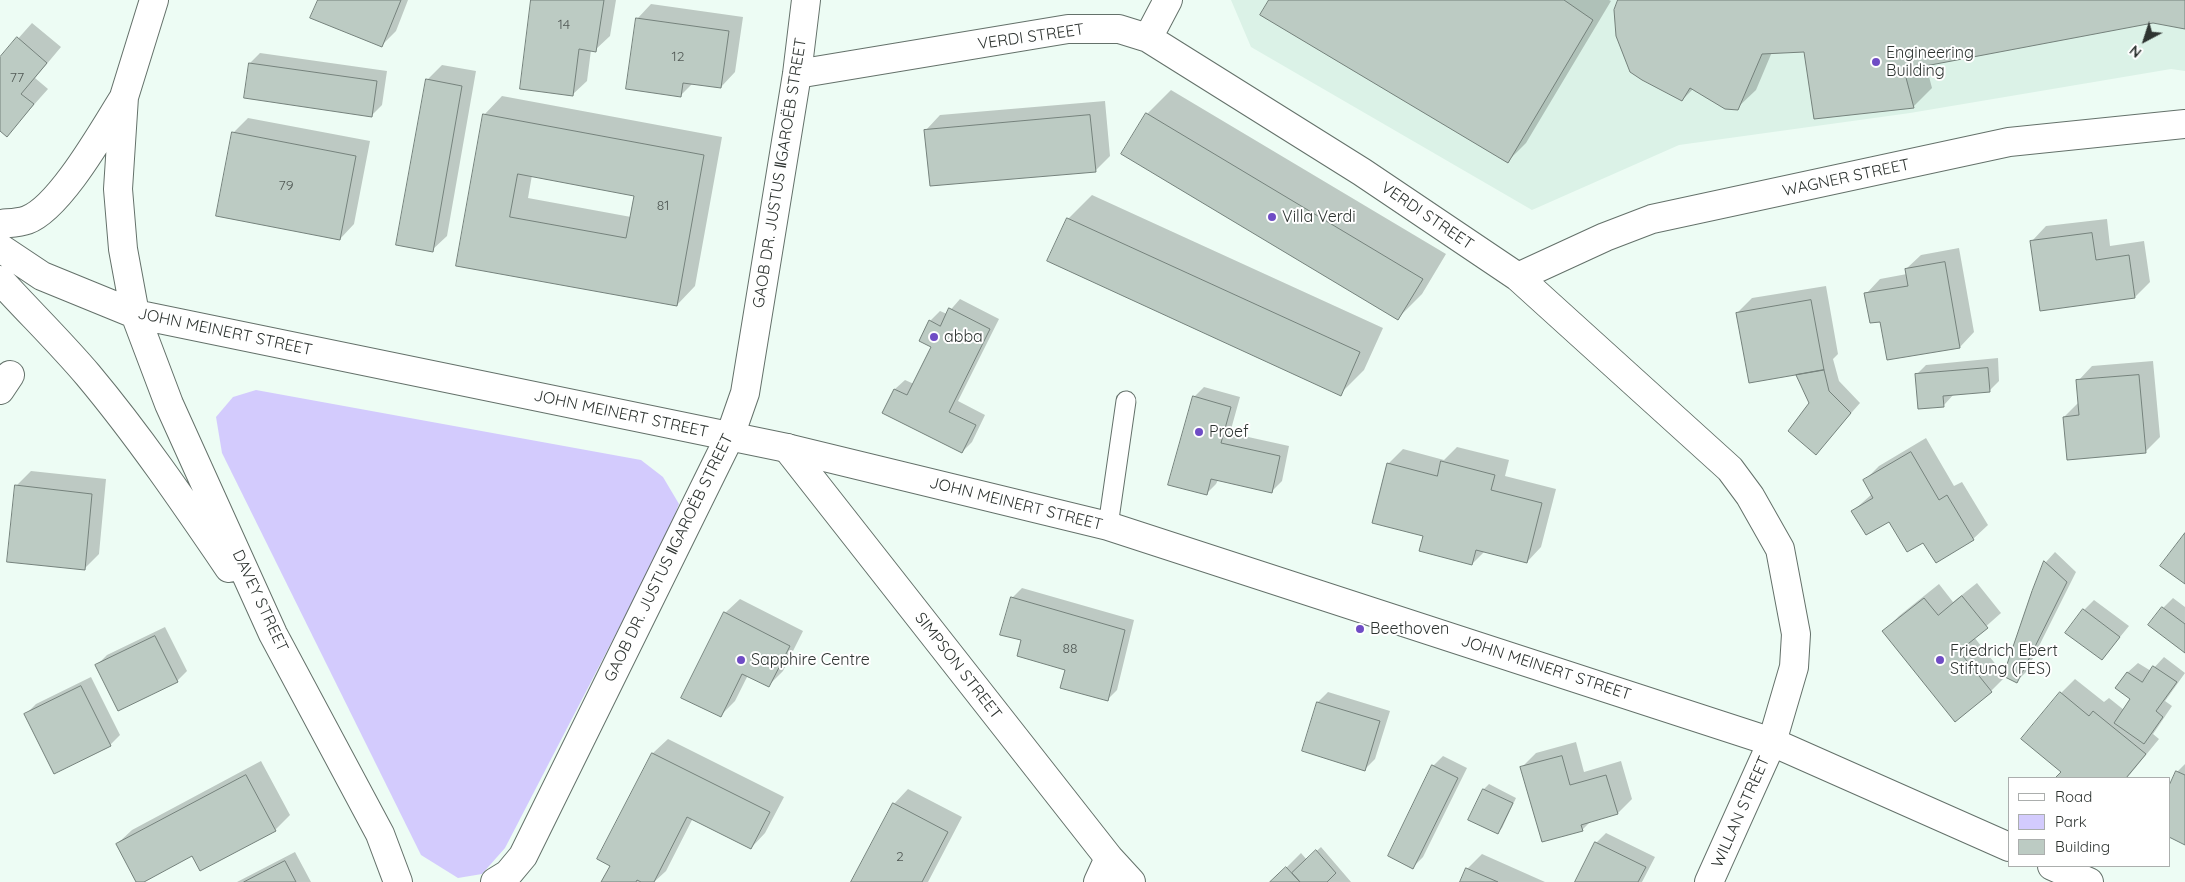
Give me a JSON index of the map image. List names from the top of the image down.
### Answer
{
  "streets": {
    "street": [
      "VERDI STREET",
      "GAOB DR. JUSTUS ǁGAROËB STREET",
      "WAGNER STREET",
      "JOHN MEINERT STREET",
      "DAVEY STREET",
      "SIMPSON STREET",
      "WILLAN STREET"
    ]
  },
  "crossings": [
    ["VERDI STREET", "GAOB DR. JUSTUS ǁGAROËB STREET"],
    ["VERDI STREET", "WAGNER STREET"],
    ["VERDI STREET", "JOHN MEINERT STREET"],
    ["VERDI STREET", "WILLAN STREET"],
    ["GAOB DR. JUSTUS ǁGAROËB STREET", "JOHN MEINERT STREET"],
    ["JOHN MEINERT STREET", "DAVEY STREET"],
    ["JOHN MEINERT STREET", "SIMPSON STREET"],
    ["JOHN MEINERT STREET", "WILLAN STREET"]
  ],
  "places": [
    "Engineering Building",
    "Villa Verdi",
    "abba",
    "Proef",
    "Beethoven",
    "Sapphire Centre",
    "Friedrich Ebert Stiftung (FES)"
  ],
  "house_numbers": [
    "14",
    "12",
    "77",
    "79",
    "81",
    "88",
    "2"
  ],
  "legend": ["Road", "Park", "Building"],
  "north": "bottom left"
}
